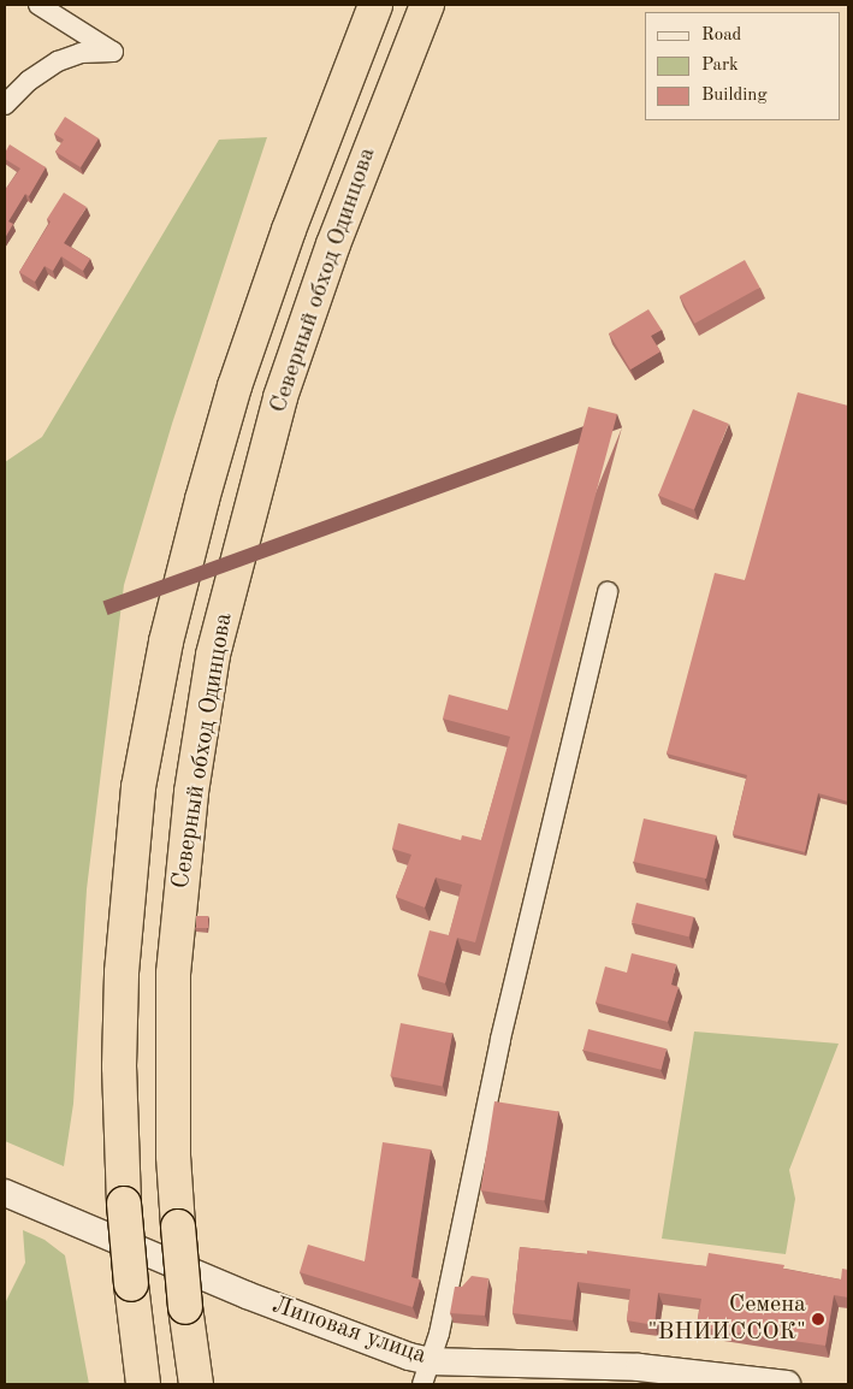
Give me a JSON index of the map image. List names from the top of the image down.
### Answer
{
  "streets": {
    "highway": ["Северный обход Одинцова"],
    "street": ["Липовая улица"]
  },
  "places": ["Семена \"ВНИИССОК\""],
  "legend": ["Road", "Park", "Building"]
}
